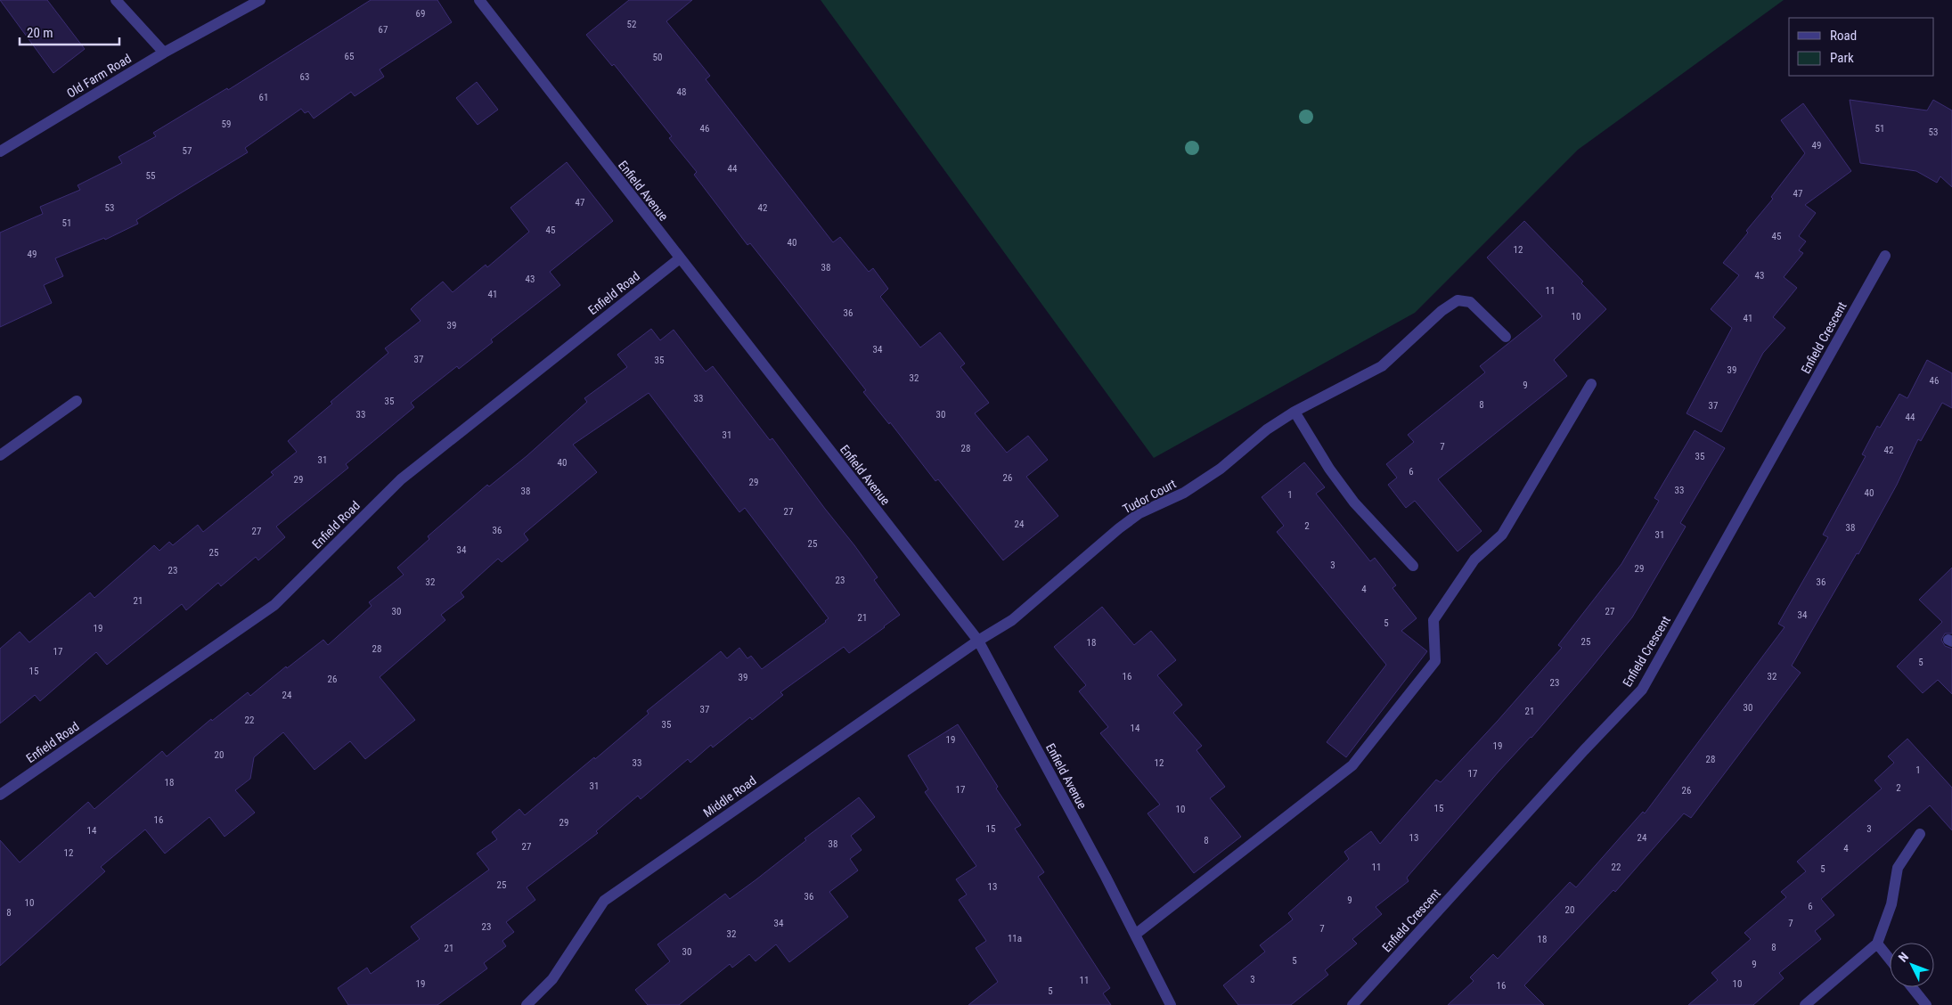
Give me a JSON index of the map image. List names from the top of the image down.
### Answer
{
  "streets": {
    "street": [
      "Old Farm Road",
      "Enfield Avenue",
      "Enfield Road",
      "Enfield Crescent",
      "Tudor Court",
      "Middle Road"
    ]
  },
  "crossings": [
    ["Enfield Avenue", "Enfield Road"],
    ["Enfield Avenue", "Tudor Court"],
    ["Enfield Avenue", "Middle Road"],
    ["Tudor Court", "Middle Road"]
  ],
  "house_numbers": [
    "69",
    "52",
    "67",
    "65",
    "50",
    "63",
    "48",
    "61",
    "59",
    "46",
    "51",
    "53",
    "49",
    "57",
    "44",
    "55",
    "47",
    "47",
    "53",
    "42",
    "51",
    "45",
    "45",
    "40",
    "12",
    "49",
    "38",
    "43",
    "43",
    "11",
    "41",
    "36",
    "10",
    "41",
    "39",
    "34",
    "37",
    "35",
    "39",
    "32",
    "46",
    "9",
    "33",
    "35",
    "8",
    "37",
    "33",
    "30",
    "44",
    "31",
    "7",
    "28",
    "42",
    "35",
    "31",
    "40",
    "6",
    "26",
    "29",
    "29",
    "33",
    "38",
    "40",
    "1",
    "27",
    "24",
    "2",
    "38",
    "36",
    "27",
    "31",
    "25",
    "34",
    "25",
    "3",
    "29",
    "23",
    "23",
    "32",
    "36",
    "4",
    "21",
    "30",
    "27",
    "34",
    "21",
    "5",
    "19",
    "25",
    "18",
    "28",
    "17",
    "5",
    "15",
    "16",
    "32",
    "39",
    "26",
    "23",
    "24",
    "30",
    "37",
    "21",
    "22",
    "35",
    "14",
    "19",
    "19",
    "20",
    "28",
    "33",
    "12",
    "1",
    "17",
    "18",
    "31",
    "2",
    "17",
    "26",
    "15",
    "10",
    "16",
    "29",
    "15",
    "3",
    "14",
    "13",
    "24",
    "8",
    "38",
    "27",
    "4",
    "12",
    "11",
    "22",
    "5",
    "25",
    "13",
    "36",
    "9",
    "10",
    "6",
    "20",
    "8",
    "34",
    "7",
    "23",
    "7",
    "32",
    "11a",
    "18",
    "8",
    "21",
    "30",
    "5",
    "9",
    "3",
    "11",
    "19",
    "10",
    "16",
    "5"
  ],
  "legend": ["Road", "Park"],
  "scale_bar": "20 m",
  "north": "top left"
}
